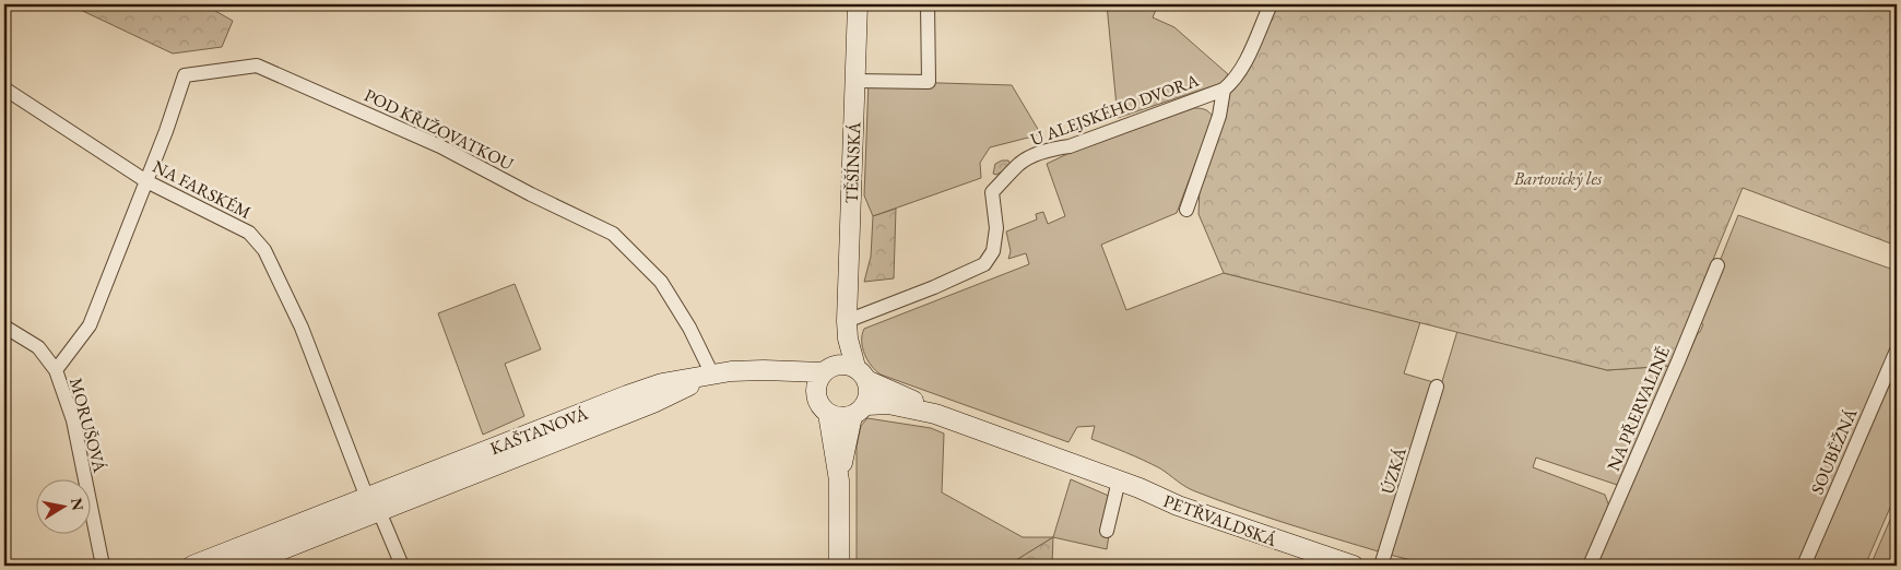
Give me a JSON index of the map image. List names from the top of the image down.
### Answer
{
  "streets": {
    "main road": ["TĚŠÍNSKÁ", "KAŠTANOVÁ", "PETŘVALDSKÁ"],
    "street": [
      "U ALEJSKÉHO DVORA",
      "POD KŘIŽOVATKOU",
      "NA FARSKÉM",
      "NA PŘERVALINĚ",
      "MORUŠOVÁ",
      "SOUBĚŽNÁ",
      "ÚZKÁ"
    ]
  },
  "crossings": [
    ["U ALEJSKÉHO DVORA", "TĚŠÍNSKÁ"],
    ["POD KŘIŽOVATKOU", "NA FARSKÉM"],
    ["POD KŘIŽOVATKOU", "MORUŠOVÁ"],
    ["POD KŘIŽOVATKOU", "KAŠTANOVÁ"],
    ["TĚŠÍNSKÁ", "KAŠTANOVÁ"],
    ["TĚŠÍNSKÁ", "PETŘVALDSKÁ"],
    ["NA FARSKÉM", "MORUŠOVÁ"],
    ["NA FARSKÉM", "KAŠTANOVÁ"],
    ["KAŠTANOVÁ", "PETŘVALDSKÁ"]
  ],
  "parks": ["Bartovický les"],
  "north": "right"
}
